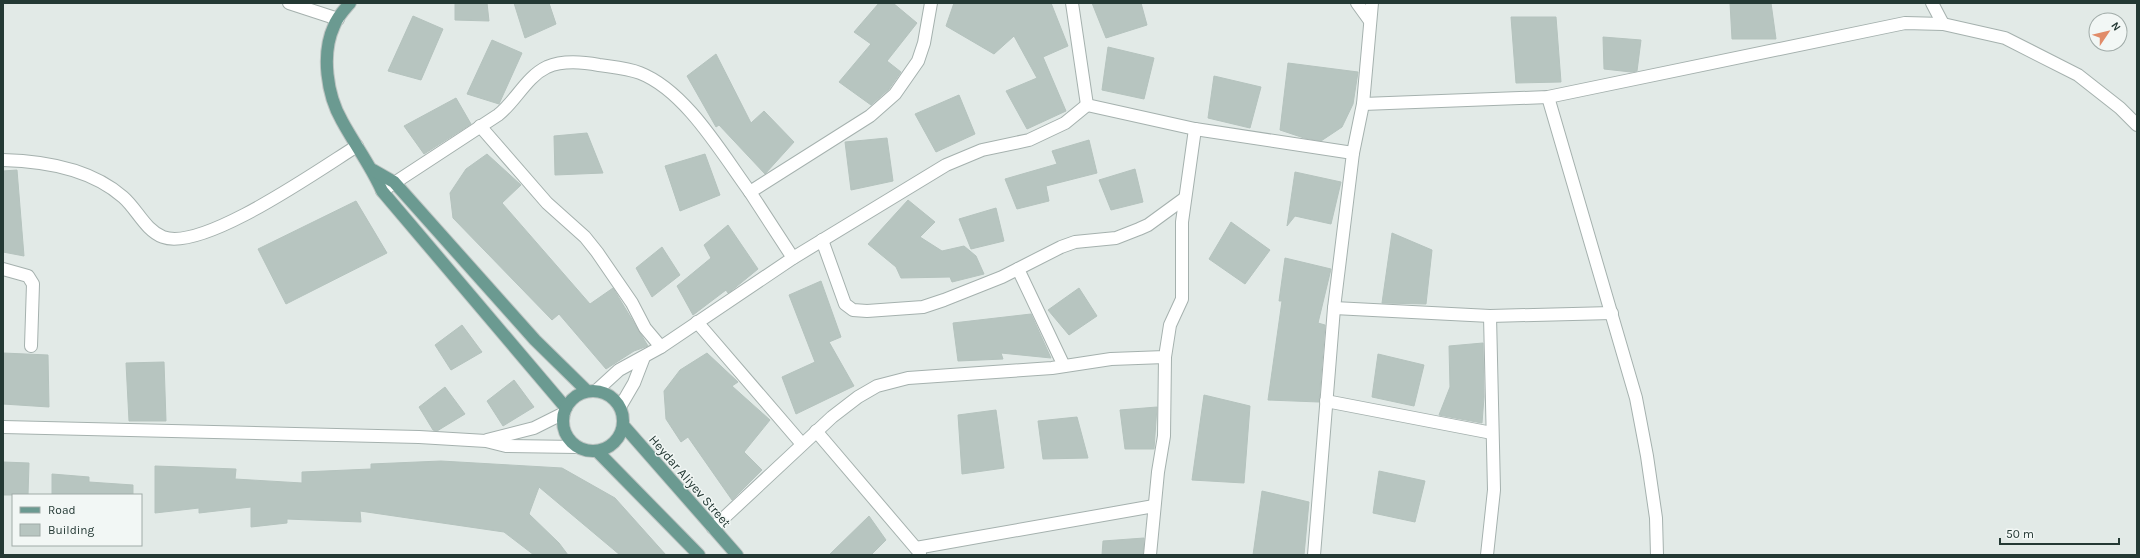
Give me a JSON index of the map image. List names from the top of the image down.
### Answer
{
  "streets": {
    "main road": ["Heydar Aliyev Street"]
  },
  "legend": ["Road", "Building"],
  "scale_bar": "50 m",
  "north": "top right"
}
